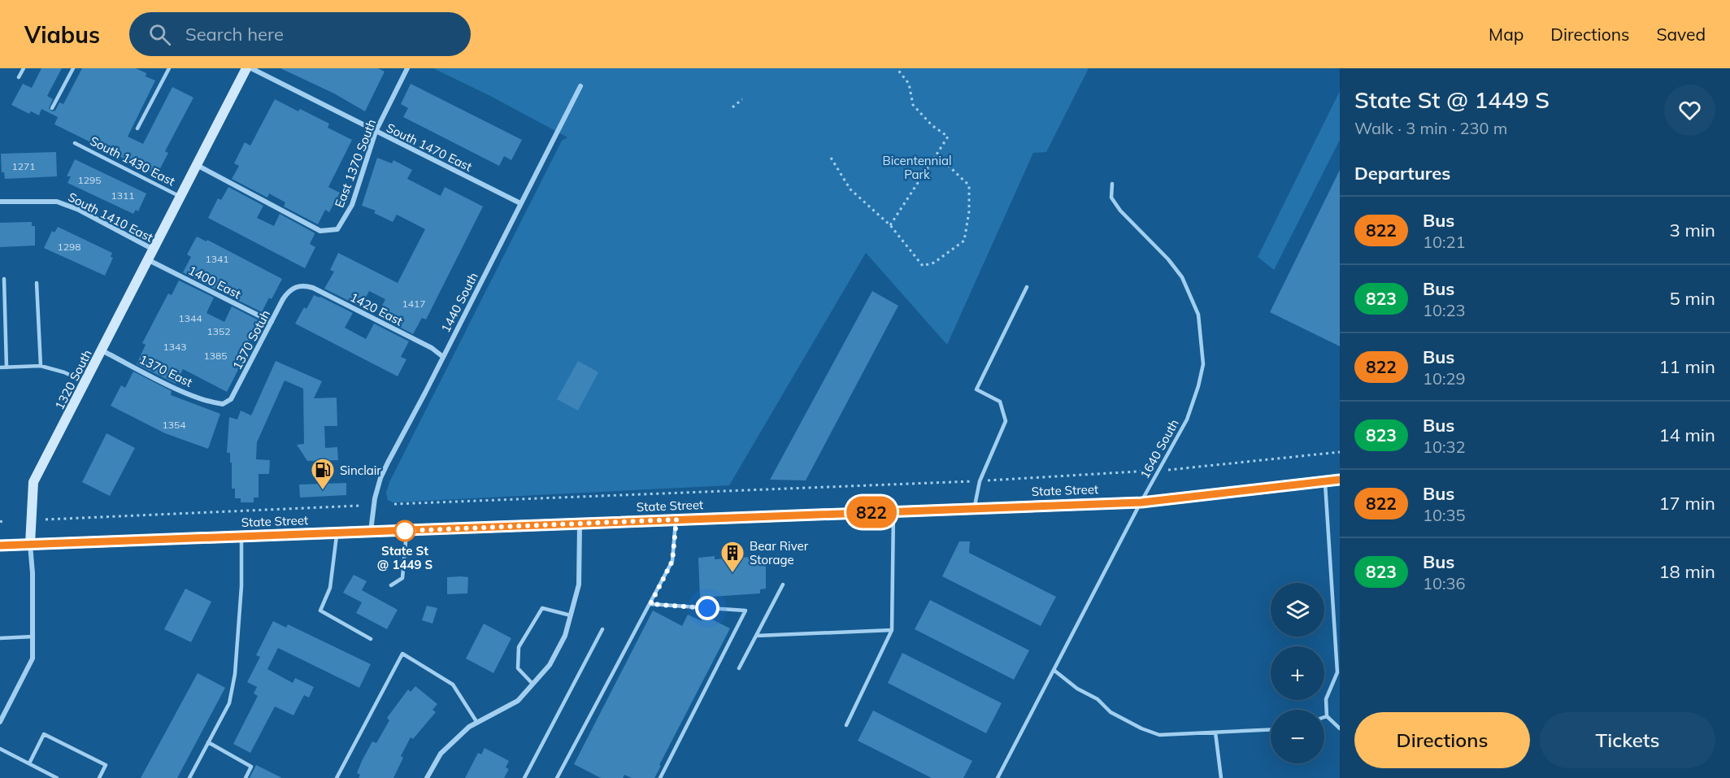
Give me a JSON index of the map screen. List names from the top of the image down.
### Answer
{
  "streets": {
    "main road": ["State Street"],
    "street": [
      "South 1470 East",
      "East 1370 South",
      "South 1410 East",
      "1400 East",
      "1440 South",
      "1420 East",
      "1370 Sotuh",
      "1370 East",
      "1320 South"
    ],
    "lane": ["South 1430 East", "1640 South"]
  },
  "crossings": [
    ["South 1470 East", "East 1370 South"],
    ["South 1470 East", "1440 South"],
    ["South 1430 East", "1320 South"],
    ["East 1370 South", "1320 South"],
    ["South 1410 East", "1320 South"],
    ["1400 East", "1370 Sotuh"],
    ["1400 East", "1320 South"],
    ["1440 South", "1420 East"],
    ["1440 South", "State Street"],
    ["1420 East", "1370 Sotuh"],
    ["1370 Sotuh", "1370 East"],
    ["1370 East", "1320 South"],
    ["1320 South", "State Street"],
    ["1640 South", "State Street"]
  ],
  "parks": ["Bicentennial Park"],
  "places": {
    "fuel station": ["Sinclair"],
    "other": ["State St @ 1449 S"],
    "building": ["Bear River Storage"]
  },
  "lines": ["bus line 822"],
  "house_numbers": [
    "1271",
    "1295",
    "1311",
    "1298",
    "1341",
    "1417",
    "1344",
    "1352",
    "1343",
    "1385",
    "1354"
  ],
  "page": {
    "header": "Viabus",
    "search": "Search here",
    "nav": ["Map", "Directions", "Saved"],
    "on_map": "822",
    "heading": [
      ["State St @ 1449 S", "Walk · 3 min · 230 m"],
      "Departures"
    ],
    "list": [
      {
        "mark": "822",
        "name": "Bus",
        "note": "10:21",
        "value": "3 min"
      },
      {
        "mark": "823",
        "name": "Bus",
        "note": "10:23",
        "value": "5 min"
      },
      {
        "mark": "822",
        "name": "Bus",
        "note": "10:29",
        "value": "11 min"
      },
      {
        "mark": "823",
        "name": "Bus",
        "note": "10:32",
        "value": "14 min"
      },
      {
        "mark": "822",
        "name": "Bus",
        "note": "10:35",
        "value": "17 min"
      },
      {
        "mark": "823",
        "name": "Bus",
        "note": "10:36",
        "value": "18 min"
      }
    ],
    "map_buttons": ["+", "−"],
    "buttons": ["Directions", "Tickets"]
  }
}
